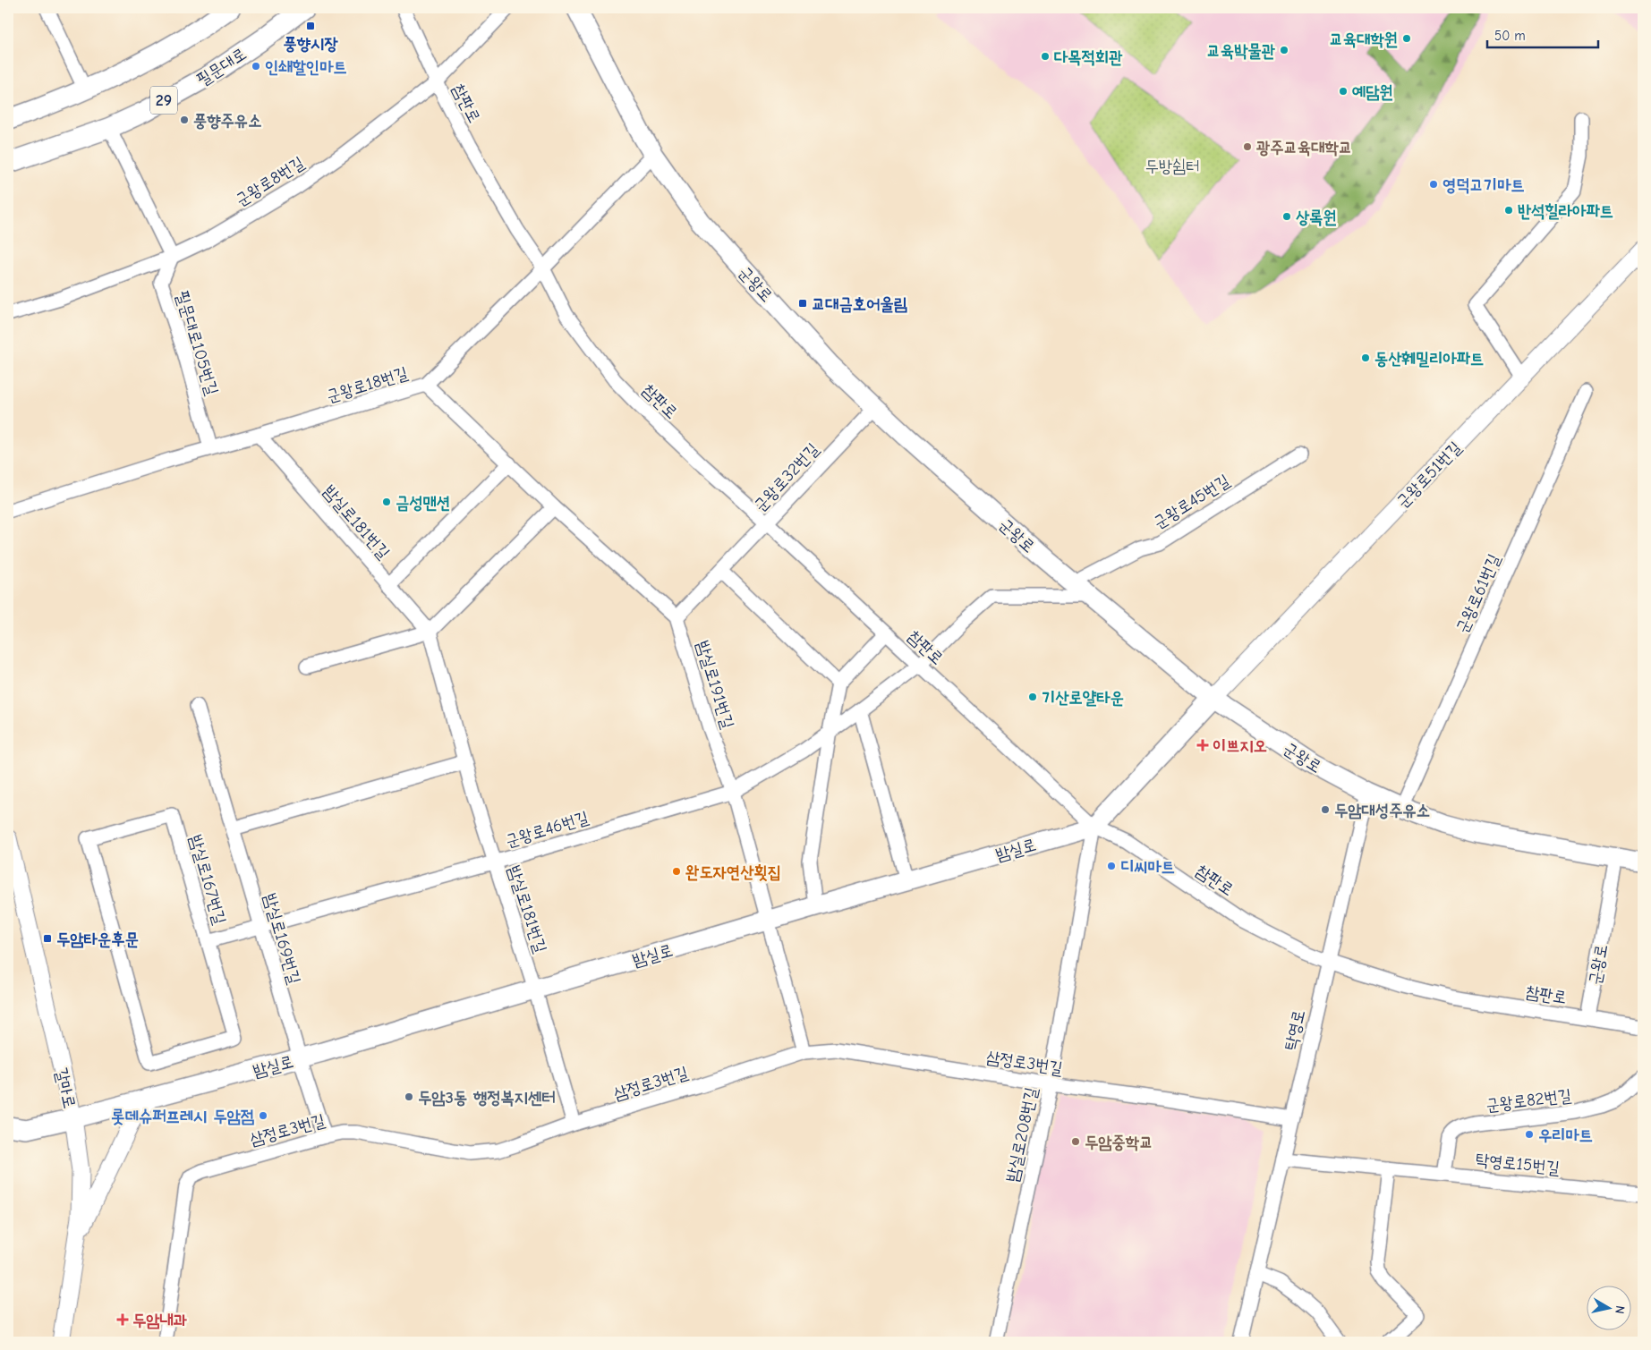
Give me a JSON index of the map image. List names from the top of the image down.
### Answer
{
  "streets": {
    "main road": [
      "필문대로",
      "29",
      "군왕로",
      "밤실로"
    ],
    "street": [
      "참판로",
      "군왕로8번길",
      "필문대로105번길",
      "군왕로18번길",
      "군왕로51번길",
      "군왕로32번길",
      "군왕로45번길",
      "밤실로181번길",
      "군왕로61번길",
      "밤실로191번길",
      "군왕로46번길",
      "밤실로167번길",
      "밤실로169번길",
      "탁영로",
      "삼정로3번길",
      "갈마로",
      "군왕로82번길",
      "밤실로208번길",
      "탁영로15번길"
    ]
  },
  "crossings": [
    ["참판로", "군왕로8번길"],
    ["참판로", "군왕로"],
    ["참판로", "군왕로18번길"],
    ["참판로", "군왕로32번길"],
    ["참판로", "군왕로46번길"],
    ["참판로", "밤실로"],
    ["참판로", "탁영로"],
    ["참판로", "밤실로208번길"],
    ["군왕로8번길", "필문대로105번길"],
    ["군왕로", "군왕로18번길"],
    ["군왕로", "군왕로51번길"],
    ["군왕로", "군왕로32번길"],
    ["군왕로", "군왕로45번길"],
    ["군왕로", "군왕로61번길"],
    ["군왕로", "군왕로46번길"],
    ["군왕로", "탁영로"],
    ["필문대로105번길", "군왕로18번길"],
    ["군왕로18번길", "밤실로181번길"],
    ["군왕로32번길", "밤실로191번길"],
    ["밤실로181번길", "군왕로46번길"],
    ["밤실로181번길", "밤실로"],
    ["밤실로191번길", "군왕로46번길"],
    ["밤실로191번길", "밤실로"],
    ["군왕로46번길", "밤실로167번길"],
    ["군왕로46번길", "밤실로169번길"],
    ["밤실로", "밤실로169번길"],
    ["밤실로", "갈마로"],
    ["밤실로", "밤실로208번길"],
    ["밤실로169번길", "삼정로3번길"],
    ["탁영로", "삼정로3번길"],
    ["탁영로", "탁영로15번길"],
    ["삼정로3번길", "밤실로208번길"],
    ["군왕로82번길", "탁영로15번길"]
  ],
  "parks": ["두방쉼터"],
  "places": {
    "transit": ["풍향시장", "교대금호어울림", "두암타운후문"],
    "other": [
      "교육대학원",
      "교육박물관",
      "다목적회관",
      "인쇄할인마트",
      "예담원",
      "풍향주유소",
      "광주교육대학교",
      "영덕고기마트",
      "반석힐라아파트",
      "상록원",
      "동산훼밀리아파트",
      "금성맨션",
      "기산로얄타운",
      "두암대성주유소",
      "디씨마트",
      "완도자연산횟집",
      "두암3동 행정복지센터",
      "롯데슈퍼프레시 두암점",
      "우리마트",
      "두암중학교"
    ],
    "health": ["이쁘지오", "두암내과"]
  },
  "scale_bar": "50 m",
  "north": "right"
}
